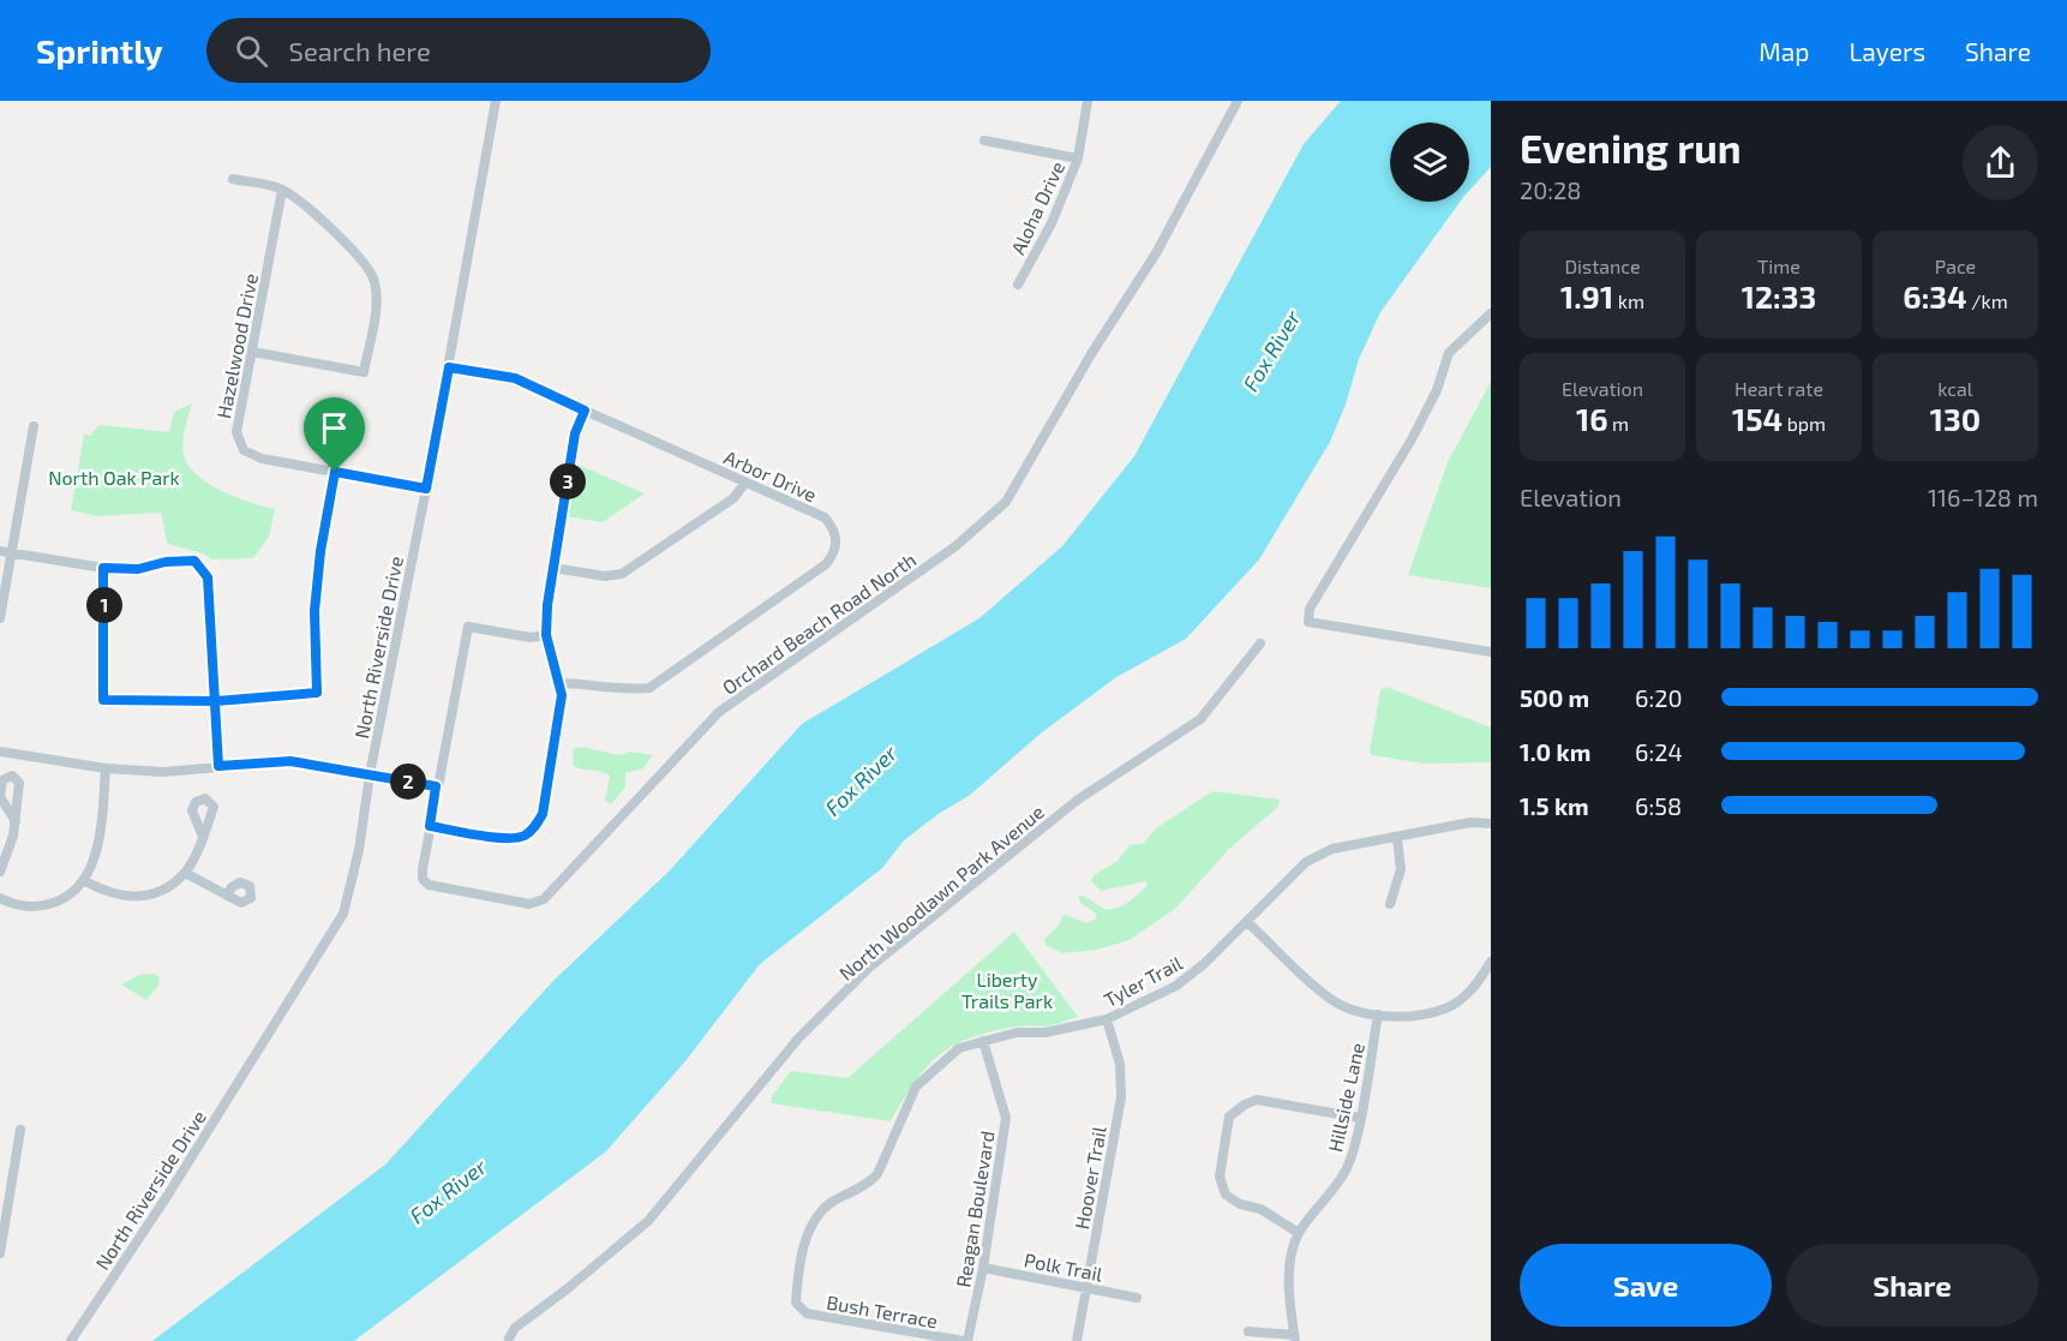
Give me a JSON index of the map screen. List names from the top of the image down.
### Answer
{
  "streets": {
    "street": [
      "Aloha Drive",
      "Hazelwood Drive",
      "Arbor Drive",
      "Orchard Beach Road North",
      "North Riverside Drive",
      "North Woodlawn Park Avenue",
      "Tyler Trail",
      "Hillside Lane",
      "Hoover Trail",
      "Reagan Boulevard",
      "Polk Trail",
      "Bush Terrace"
    ]
  },
  "crossings": [
    ["Hazelwood Drive", "North Riverside Drive"],
    ["Arbor Drive", "North Riverside Drive"],
    ["Tyler Trail", "Hoover Trail"],
    ["Tyler Trail", "Reagan Boulevard"],
    ["Tyler Trail", "Bush Terrace"],
    ["Hoover Trail", "Polk Trail"],
    ["Reagan Boulevard", "Polk Trail"],
    ["Reagan Boulevard", "Bush Terrace"]
  ],
  "water": ["Fox River"],
  "parks": ["North Oak Park", "Liberty Trails Park"],
  "page": {
    "header": "Sprintly",
    "search": "Search here",
    "nav": ["Map", "Layers", "Share"],
    "heading": ["Evening run", "20:28"],
    "stats": [
      ["Distance", "1.91 km"],
      ["Time", "12:33"],
      ["Pace", "6:34 /km"],
      ["Elevation", "16 m"],
      ["Heart rate", "154 bpm"],
      ["kcal", "130"]
    ],
    "pins": ["3", "1", "2"],
    "chart": ["Elevation", "116–128 m"],
    "list": [
      {
        "name": "500 m",
        "note": "6:20"
      },
      {
        "name": "1.0 km",
        "note": "6:24"
      },
      {
        "name": "1.5 km",
        "note": "6:58"
      }
    ],
    "buttons": ["Save", "Share"]
  }
}
